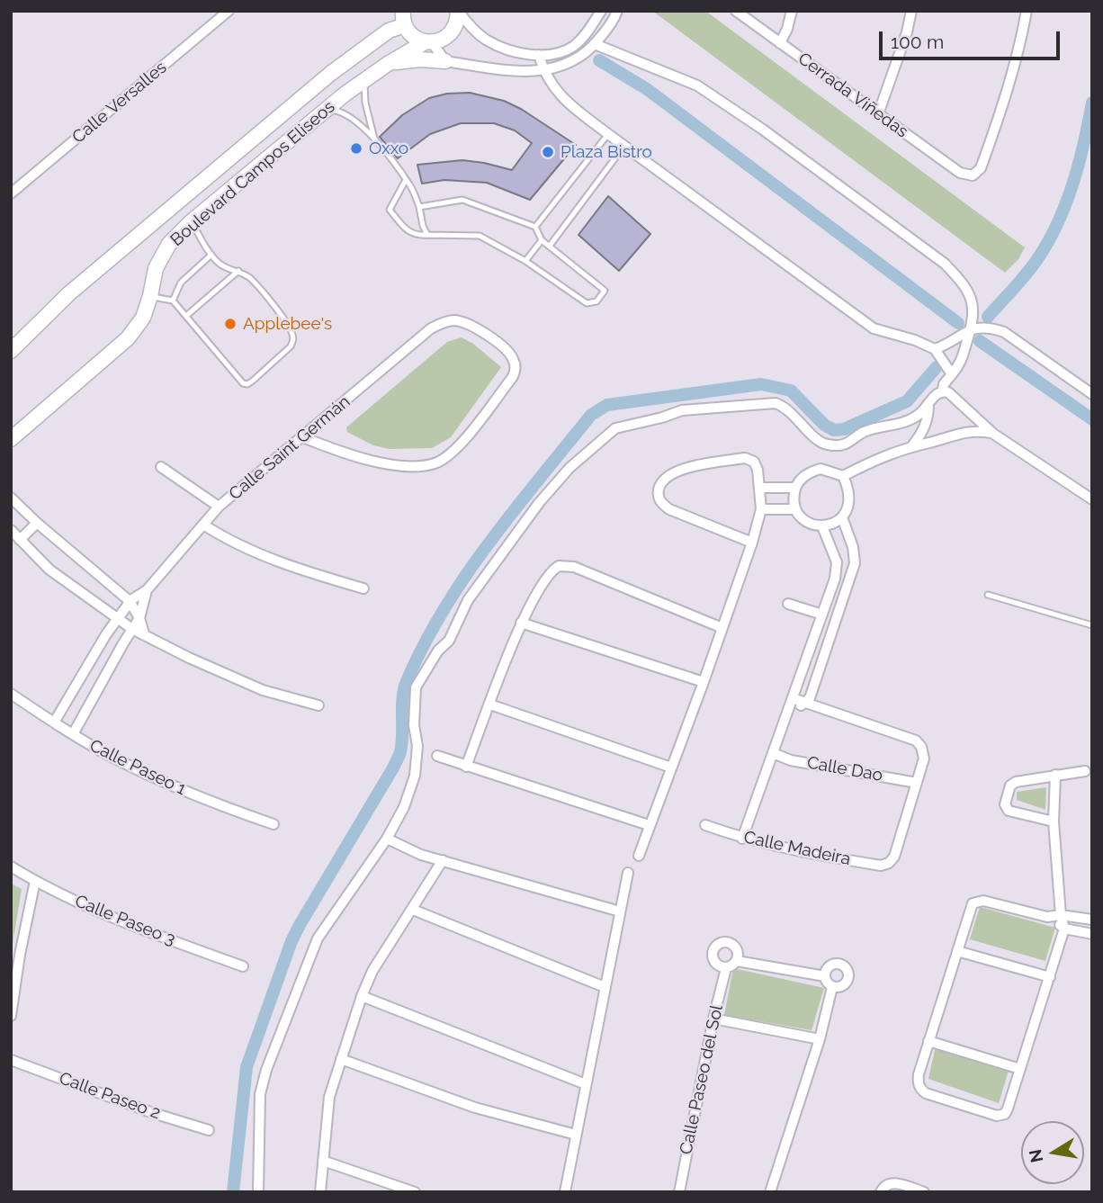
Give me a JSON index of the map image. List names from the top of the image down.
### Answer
{
  "streets": {
    "main road": ["Boulevard Campos Eliseos"],
    "street": [
      "Cerrada Viñedas",
      "Calle Versalles",
      "Calle Saint Germán",
      "Calle Paseo 1",
      "Calle Dao",
      "Calle Madeira",
      "Calle Paseo 3",
      "Calle Paseo del Sol",
      "Calle Paseo 2"
    ]
  },
  "crossings": [
    ["Calle Saint Germán", "Calle Paseo 1"],
    ["Calle Dao", "Calle Madeira"]
  ],
  "places": ["Oxxo", "Plaza Bistro", "Applebee's"],
  "scale_bar": "100 m",
  "north": "left"
}
